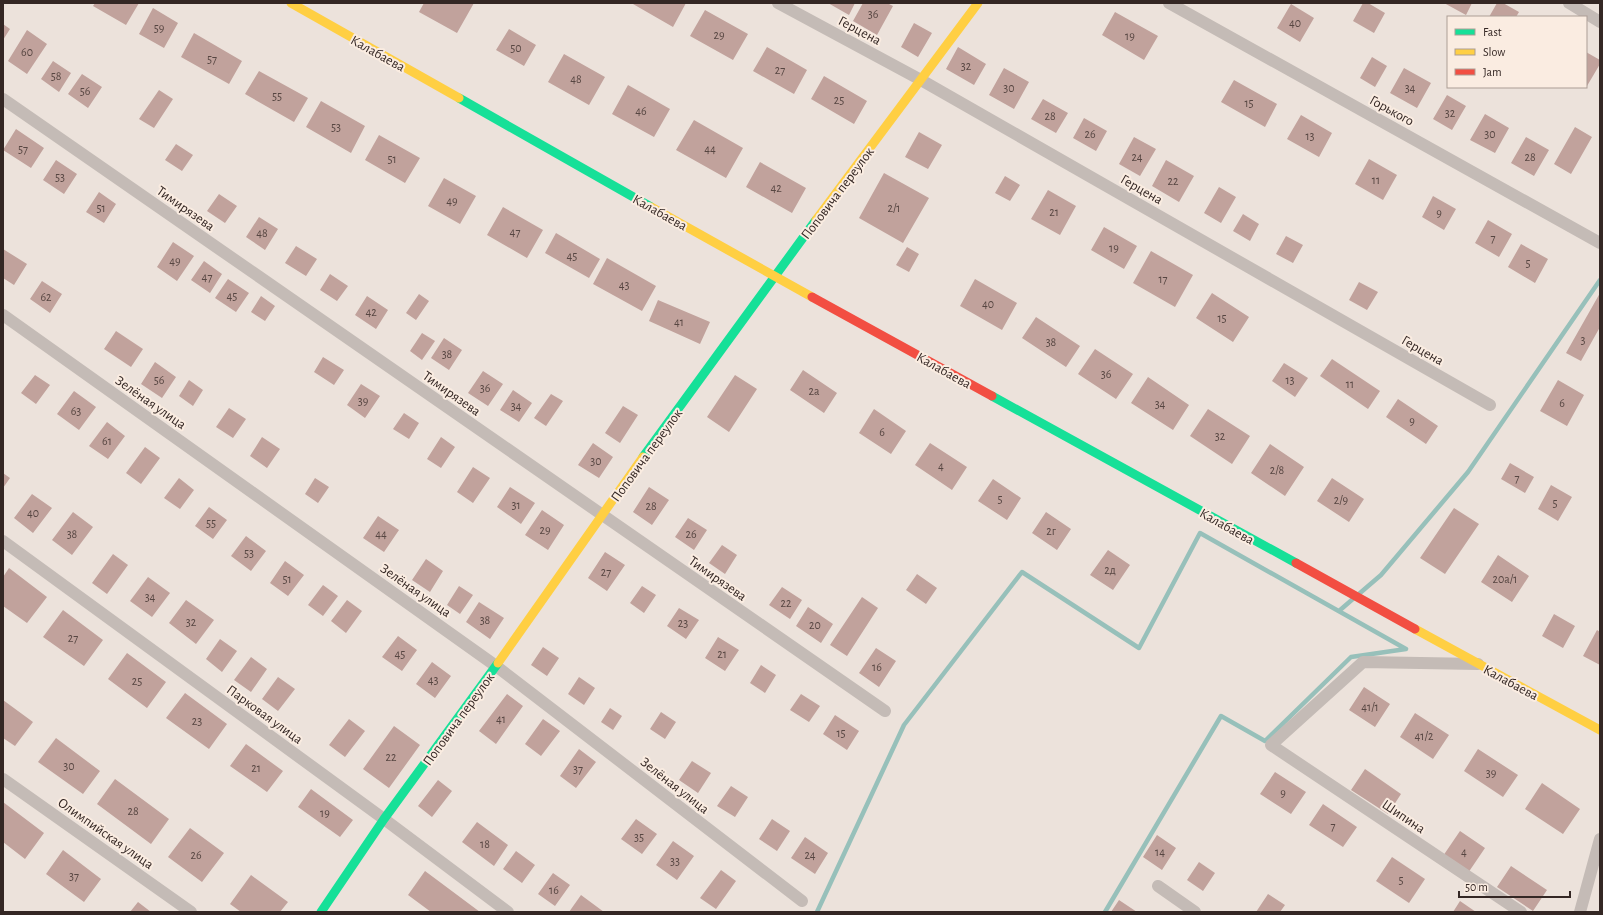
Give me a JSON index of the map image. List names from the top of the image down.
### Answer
{
  "streets": {
    "street": [
      "Герцена",
      "Калабаева",
      "Горького",
      "Поповича переулок",
      "Тимирязева",
      "Зелёная улица",
      "Парковая улица",
      "Шипина",
      "Олимпийская улица"
    ]
  },
  "crossings": [
    ["Герцена", "Поповича переулок"],
    ["Калабаева", "Поповича переулок"],
    ["Калабаева", "Шипина"],
    ["Поповича переулок", "Тимирязева"],
    ["Поповича переулок", "Зелёная улица"],
    ["Поповича переулок", "Парковая улица"]
  ],
  "house_numbers": [
    "36",
    "40",
    "59",
    "29",
    "19",
    "50",
    "60",
    "57",
    "32",
    "27",
    "58",
    "48",
    "30",
    "34",
    "56",
    "55",
    "25",
    "15",
    "46",
    "32",
    "28",
    "53",
    "26",
    "30",
    "13",
    "57",
    "44",
    "24",
    "28",
    "51",
    "53",
    "11",
    "22",
    "42",
    "49",
    "51",
    "2/1",
    "21",
    "9",
    "47",
    "48",
    "7",
    "19",
    "45",
    "49",
    "5",
    "47",
    "17",
    "43",
    "45",
    "62",
    "40",
    "42",
    "15",
    "41",
    "3",
    "38",
    "38",
    "36",
    "56",
    "13",
    "11",
    "36",
    "2а",
    "39",
    "6",
    "34",
    "34",
    "63",
    "9",
    "6",
    "32",
    "61",
    "30",
    "4",
    "2/8",
    "7",
    "5",
    "2/9",
    "5",
    "31",
    "28",
    "40",
    "55",
    "29",
    "2г",
    "38",
    "44",
    "26",
    "53",
    "2д",
    "27",
    "51",
    "20а/1",
    "34",
    "22",
    "38",
    "32",
    "23",
    "20",
    "27",
    "45",
    "21",
    "16",
    "43",
    "25",
    "41/1",
    "41",
    "23",
    "15",
    "41/2",
    "22",
    "30",
    "21",
    "37",
    "39",
    "9",
    "28",
    "19",
    "7",
    "35",
    "18",
    "14",
    "4",
    "26",
    "24",
    "33",
    "37",
    "5",
    "16"
  ],
  "legend": ["Fast", "Slow", "Jam"],
  "scale_bar": "50 m"
}
